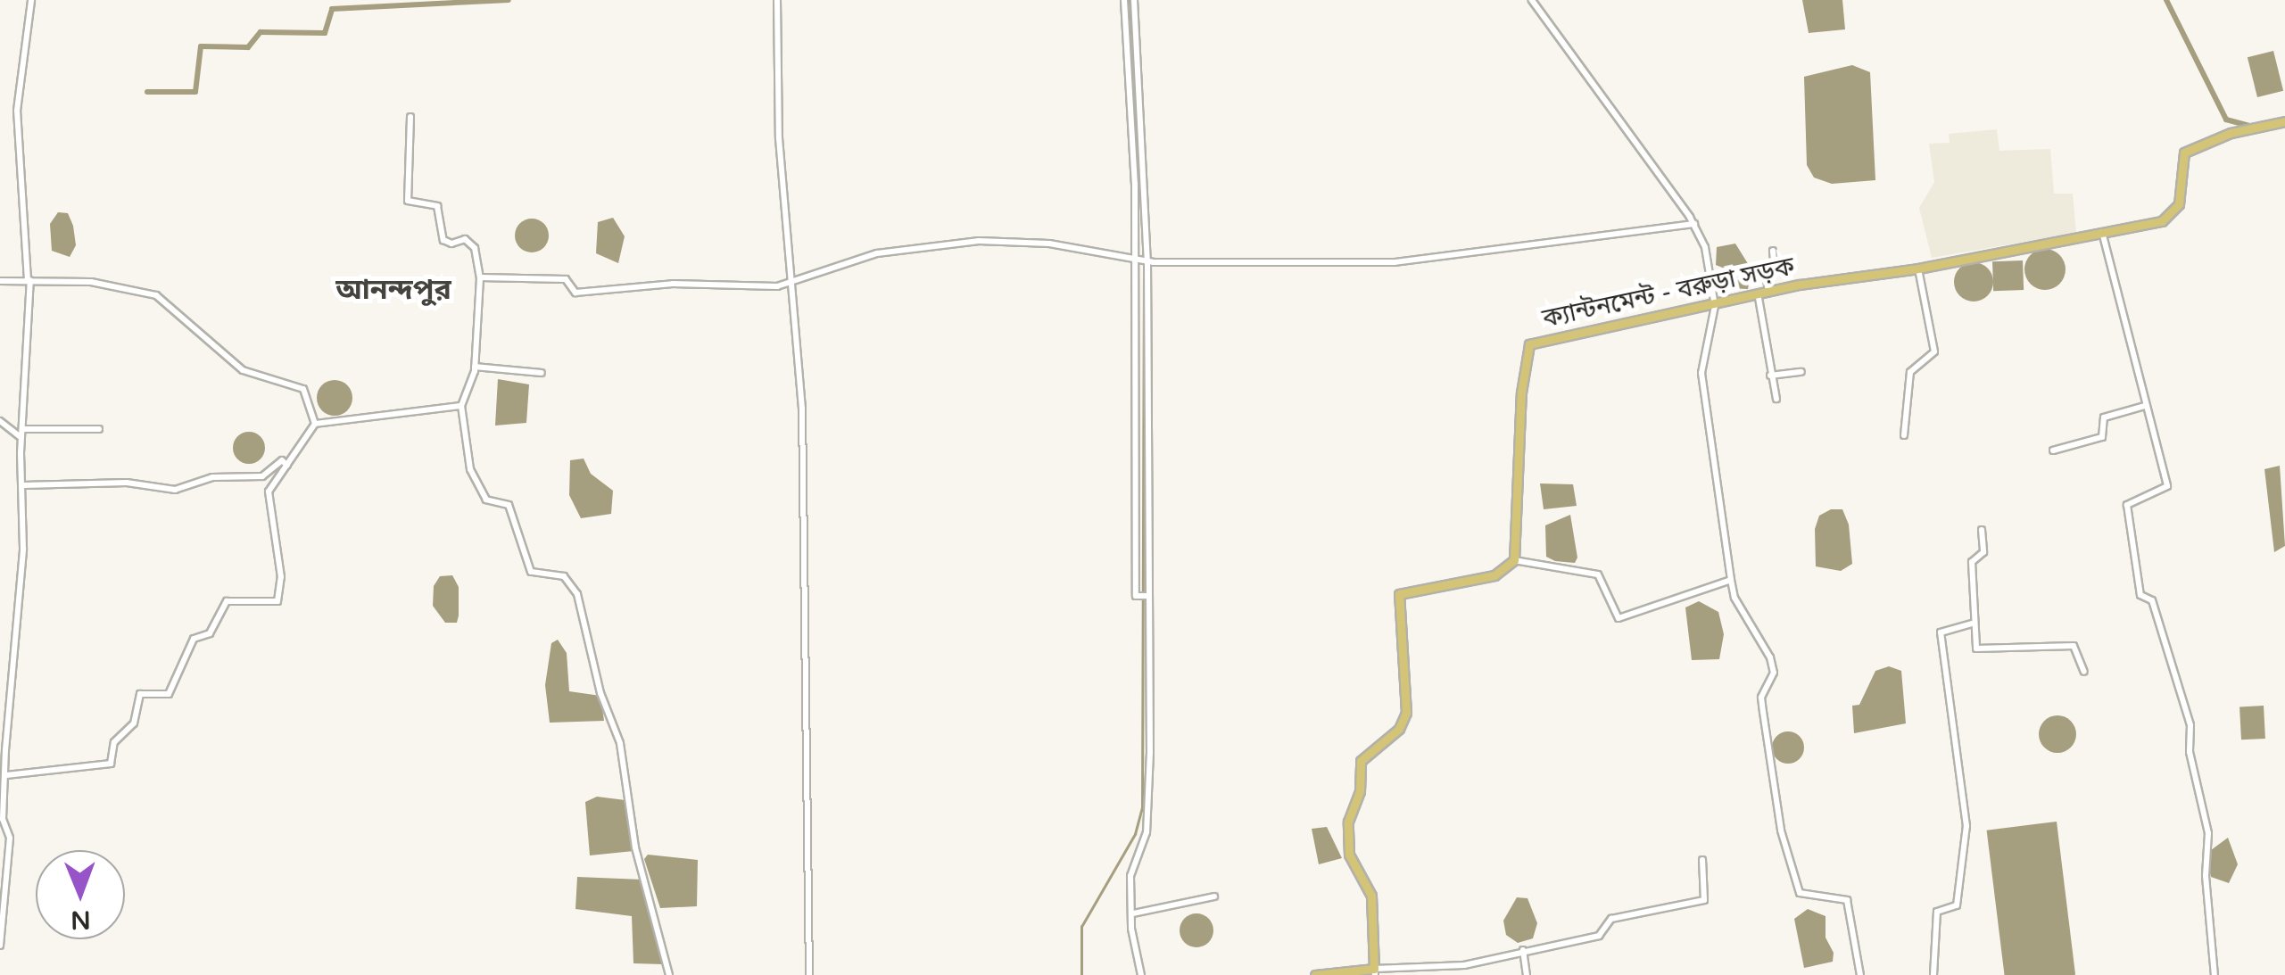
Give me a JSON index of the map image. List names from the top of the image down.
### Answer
{
  "streets": {
    "main road": ["ক্যান্টনমেন্ট - বরুড়া সড়ক"]
  },
  "districts": ["আনন্দপুর"],
  "north": "bottom"
}
